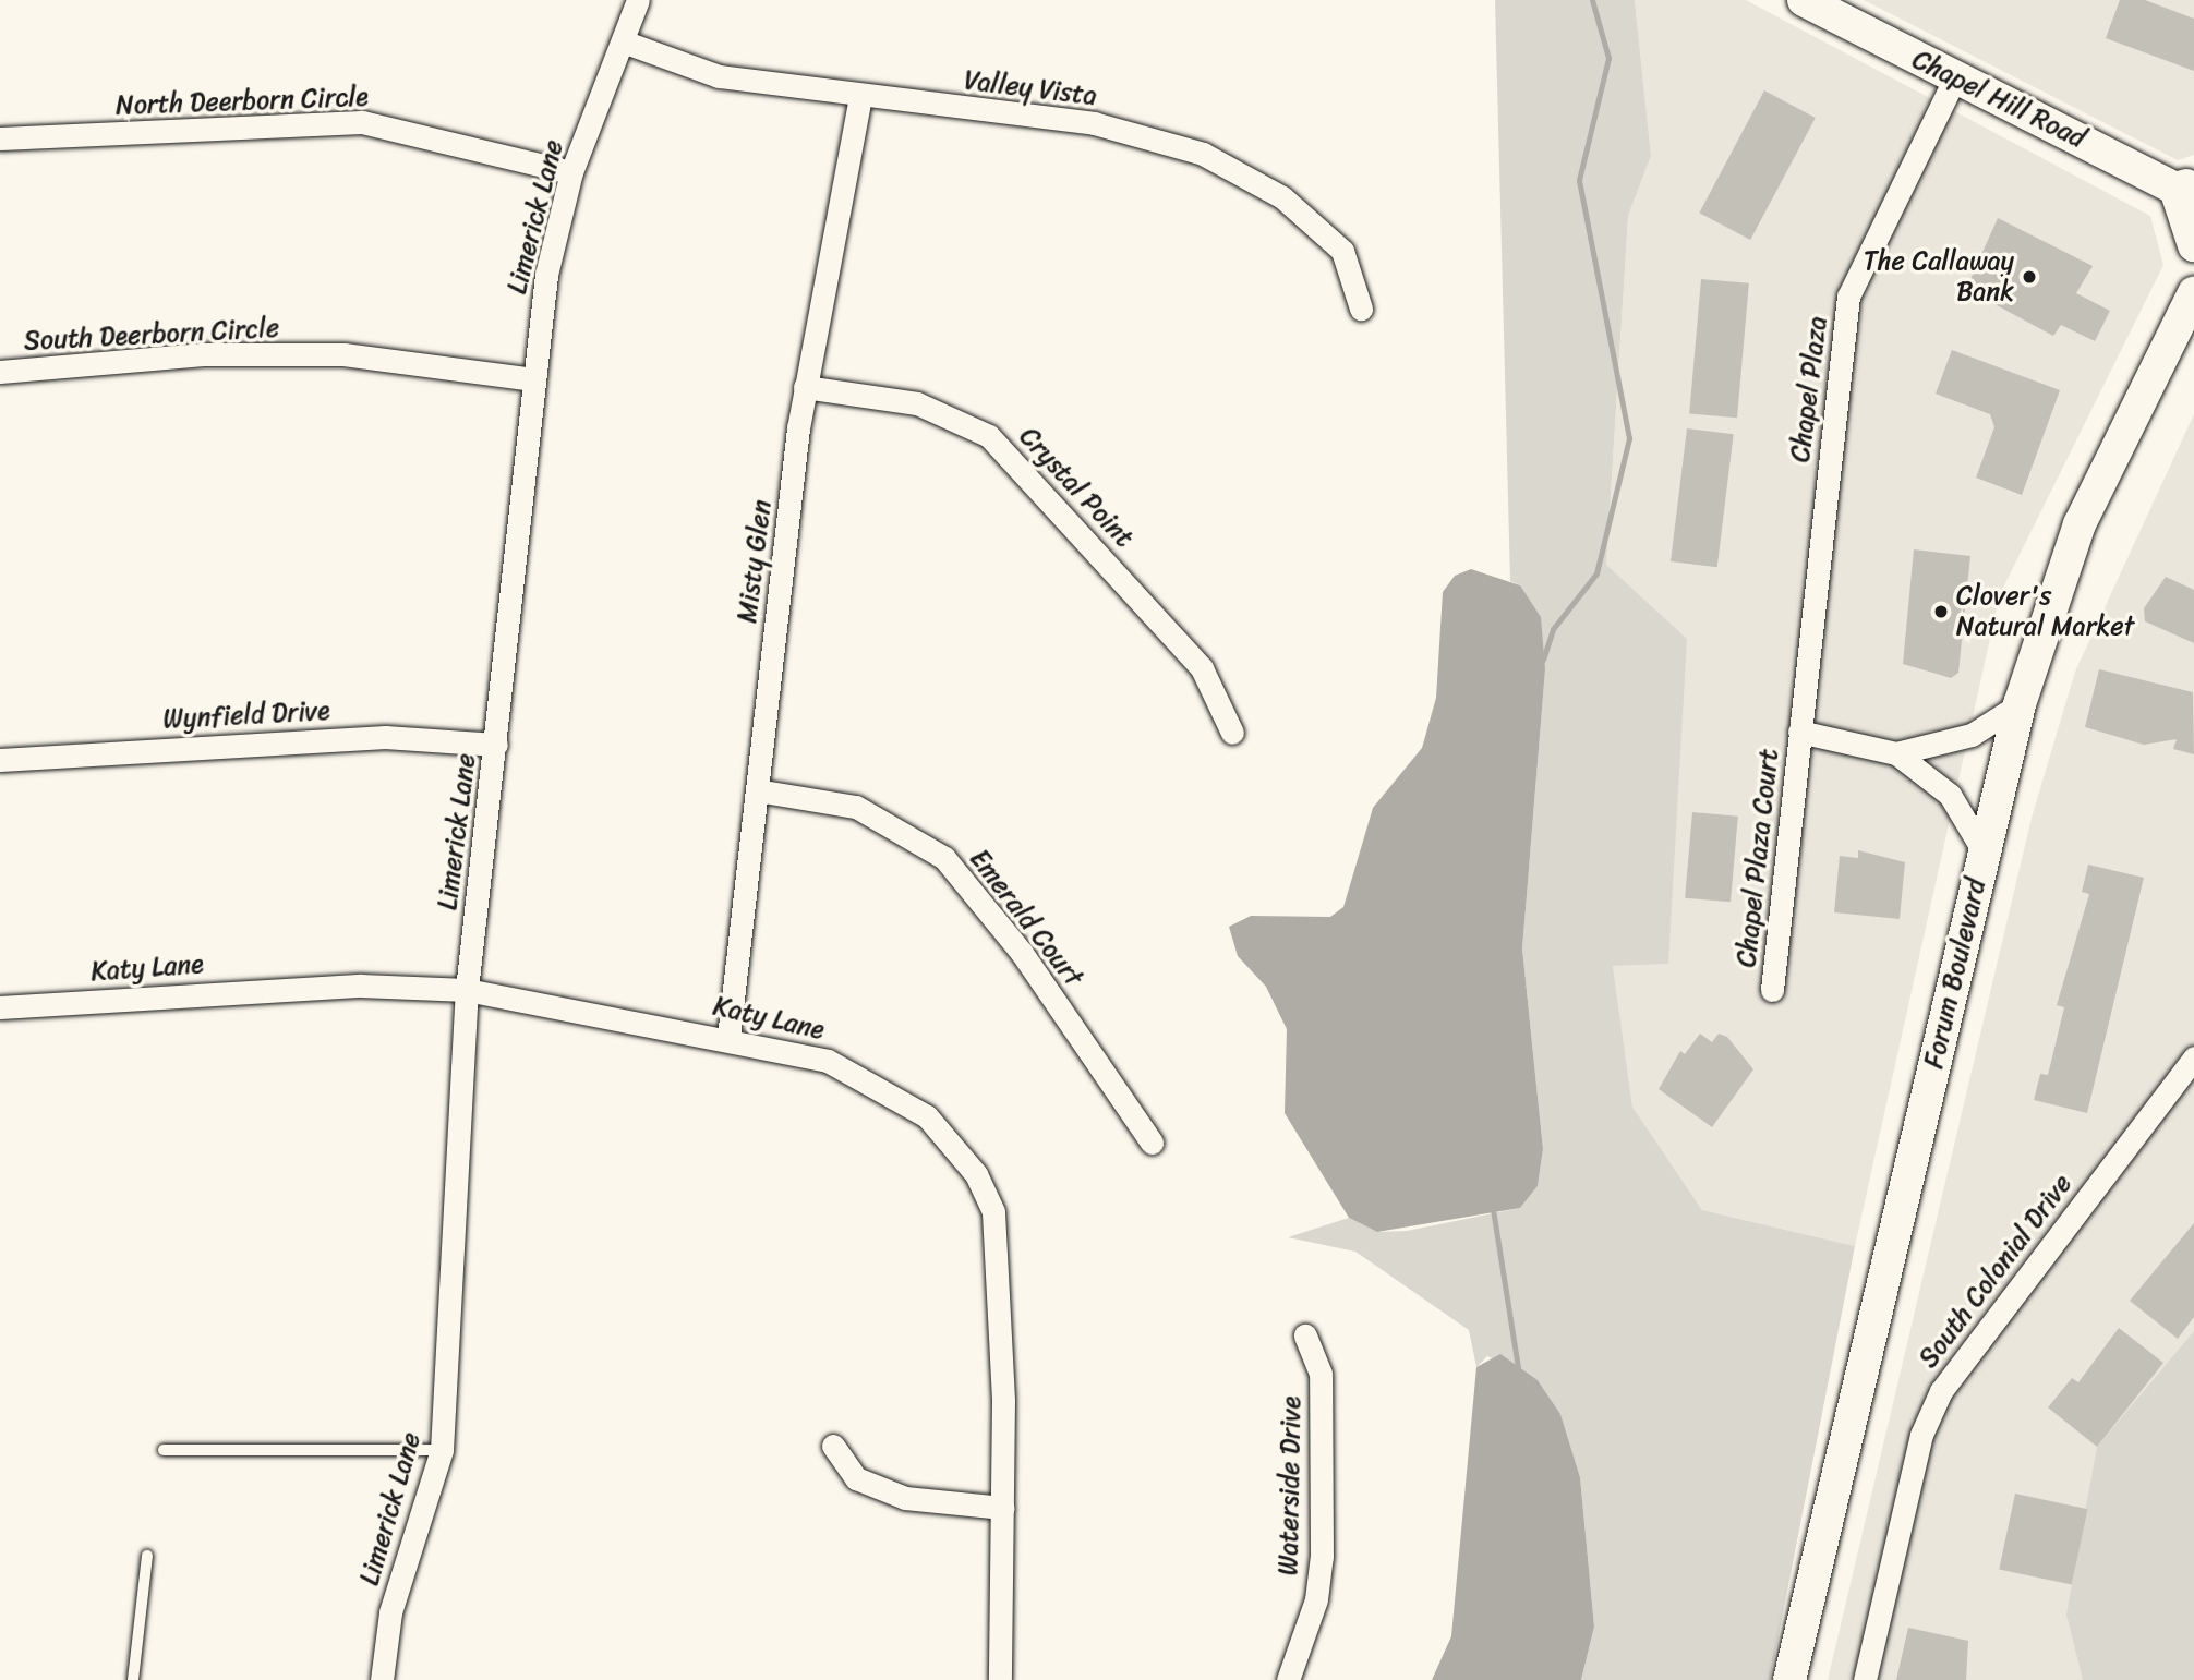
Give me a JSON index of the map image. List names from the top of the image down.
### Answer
{
  "streets": {
    "street": [
      "Valley Vista",
      "Chapel Hill Road",
      "North Deerborn Circle",
      "Limerick Lane",
      "South Deerborn Circle",
      "Chapel Plaza",
      "Crystal Point",
      "Misty Glen",
      "Wynfield Drive",
      "Chapel Plaza Court",
      "Emerald Court",
      "Katy Lane",
      "Forum Boulevard",
      "South Colonial Drive",
      "Waterside Drive"
    ]
  },
  "crossings": [
    ["Valley Vista", "Limerick Lane"],
    ["Valley Vista", "Misty Glen"],
    ["Chapel Hill Road", "Chapel Plaza"],
    ["North Deerborn Circle", "Limerick Lane"],
    ["Limerick Lane", "South Deerborn Circle"],
    ["Limerick Lane", "Wynfield Drive"],
    ["Limerick Lane", "Katy Lane"],
    ["Chapel Plaza", "Chapel Plaza Court"],
    ["Crystal Point", "Misty Glen"],
    ["Misty Glen", "Emerald Court"],
    ["Misty Glen", "Katy Lane"]
  ],
  "places": ["The Callaway Bank", "Clover's Natural Market"]
}
